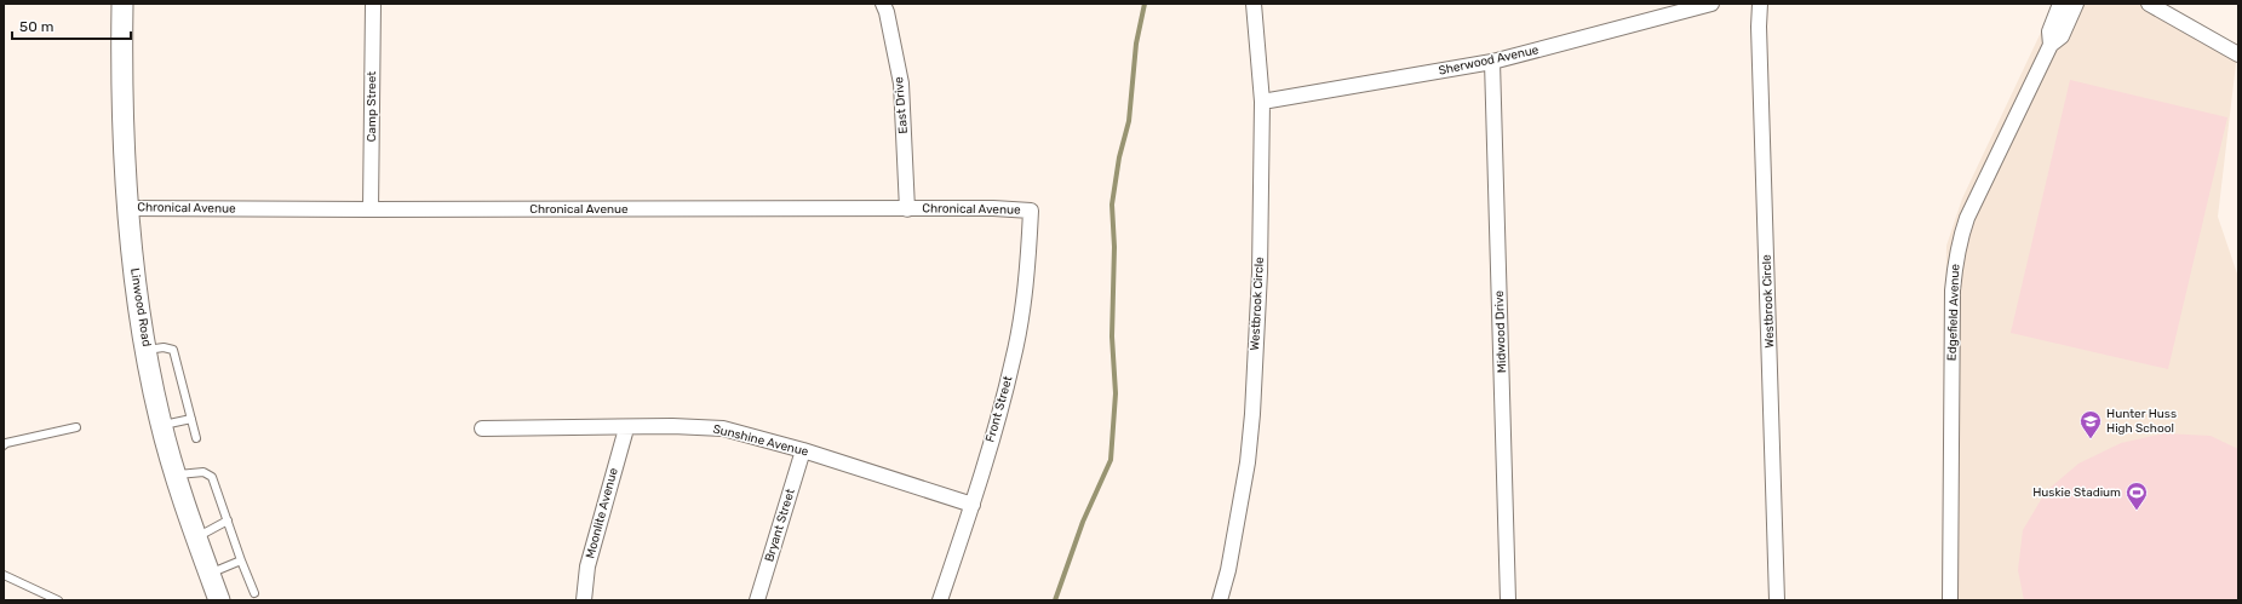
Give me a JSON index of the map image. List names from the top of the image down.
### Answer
{
  "streets": {
    "main road": ["Linwood Road"],
    "street": [
      "Sherwood Avenue",
      "East Drive",
      "Camp Street",
      "Chronical Avenue",
      "Westbrook Circle",
      "Edgefield Avenue",
      "Midwood Drive",
      "Front Street",
      "Sunshine Avenue",
      "Moonlite Avenue",
      "Bryant Street"
    ]
  },
  "crossings": [
    ["Sherwood Avenue", "Westbrook Circle"],
    ["Sherwood Avenue", "Midwood Drive"],
    ["East Drive", "Chronical Avenue"],
    ["Camp Street", "Chronical Avenue"],
    ["Chronical Avenue", "Linwood Road"],
    ["Chronical Avenue", "Front Street"],
    ["Front Street", "Sunshine Avenue"],
    ["Sunshine Avenue", "Moonlite Avenue"],
    ["Sunshine Avenue", "Bryant Street"]
  ],
  "places": {
    "school or university": ["Hunter Huss High School"],
    "sports": ["Huskie Stadium"]
  },
  "scale_bar": "50 m"
}
